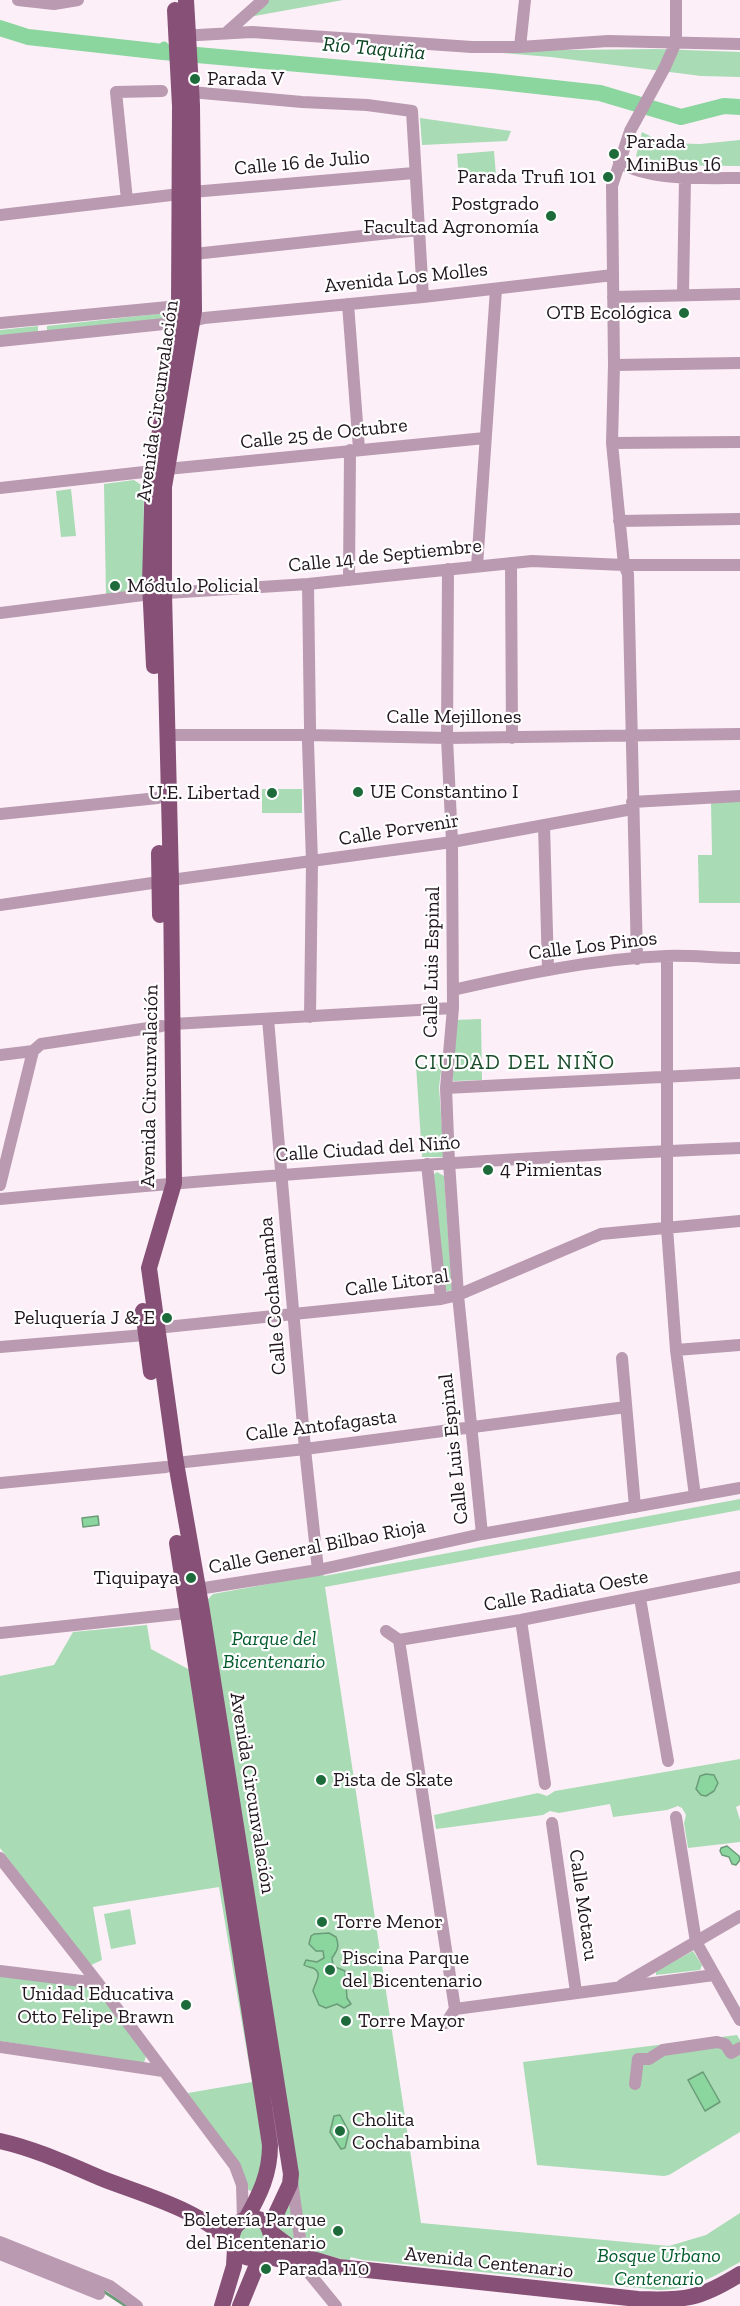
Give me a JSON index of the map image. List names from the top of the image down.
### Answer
{
  "streets": {
    "main road": ["Avenida Circunvalación", "Avenida Centenario"],
    "street": [
      "Calle 16 de Julio",
      "Avenida Los Molles",
      "Calle 25 de Octubre",
      "Calle 14 de Septiembre",
      "Calle Mejillones",
      "Calle Porvenir",
      "Calle Los Pinos",
      "Calle Luis Espinal",
      "Calle Ciudad del Niño",
      "Calle Litoral",
      "Calle Cochabamba",
      "Calle Antofagasta",
      "Calle General Bilbao Rioja",
      "Calle Radiata Oeste",
      "Calle Motacu"
    ]
  },
  "crossings": [
    ["Calle 16 de Julio", "Avenida Circunvalación"],
    ["Avenida Los Molles", "Avenida Circunvalación"],
    ["Avenida Circunvalación", "Calle 25 de Octubre"],
    ["Avenida Circunvalación", "Calle 14 de Septiembre"],
    ["Avenida Circunvalación", "Calle Mejillones"],
    ["Avenida Circunvalación", "Calle Porvenir"],
    ["Avenida Circunvalación", "Calle Ciudad del Niño"],
    ["Avenida Circunvalación", "Calle Litoral"],
    ["Avenida Circunvalación", "Calle Antofagasta"],
    ["Avenida Circunvalación", "Calle General Bilbao Rioja"],
    ["Avenida Circunvalación", "Avenida Centenario"],
    ["Calle 14 de Septiembre", "Calle Porvenir"],
    ["Calle 14 de Septiembre", "Calle Luis Espinal"],
    ["Calle Mejillones", "Calle Porvenir"],
    ["Calle Mejillones", "Calle Luis Espinal"],
    ["Calle Porvenir", "Calle Luis Espinal"],
    ["Calle Los Pinos", "Calle Luis Espinal"],
    ["Calle Luis Espinal", "Calle Ciudad del Niño"],
    ["Calle Luis Espinal", "Calle Litoral"],
    ["Calle Luis Espinal", "Calle Antofagasta"],
    ["Calle Luis Espinal", "Calle General Bilbao Rioja"],
    ["Calle Ciudad del Niño", "Calle Cochabamba"],
    ["Calle Litoral", "Calle Cochabamba"],
    ["Calle Cochabamba", "Calle Antofagasta"],
    ["Calle Cochabamba", "Calle General Bilbao Rioja"]
  ],
  "districts": ["CIUDAD DEL NIÑO"],
  "water": ["Río Taquiña"],
  "parks": ["Parque del Bicentenario", "Bosque Urbano Centenario"],
  "places": [
    "Parada V",
    "Parada MiniBus 16",
    "Parada Trufi 101",
    "Postgrado Facultad Agronomía",
    "OTB Ecológica",
    "Módulo Policial",
    "UE Constantino I",
    "U.E. Libertad",
    "4 Pimientas",
    "Peluquería J & E",
    "Tiquipaya",
    "Pista de Skate",
    "Torre Menor",
    "Piscina Parque del Bicentenario",
    "Unidad Educativa Otto Felipe Brawn",
    "Torre Mayor",
    "Cholita Cochabambina",
    "Boletería Parque del Bicentenario",
    "Parada 110"
  ]
}
